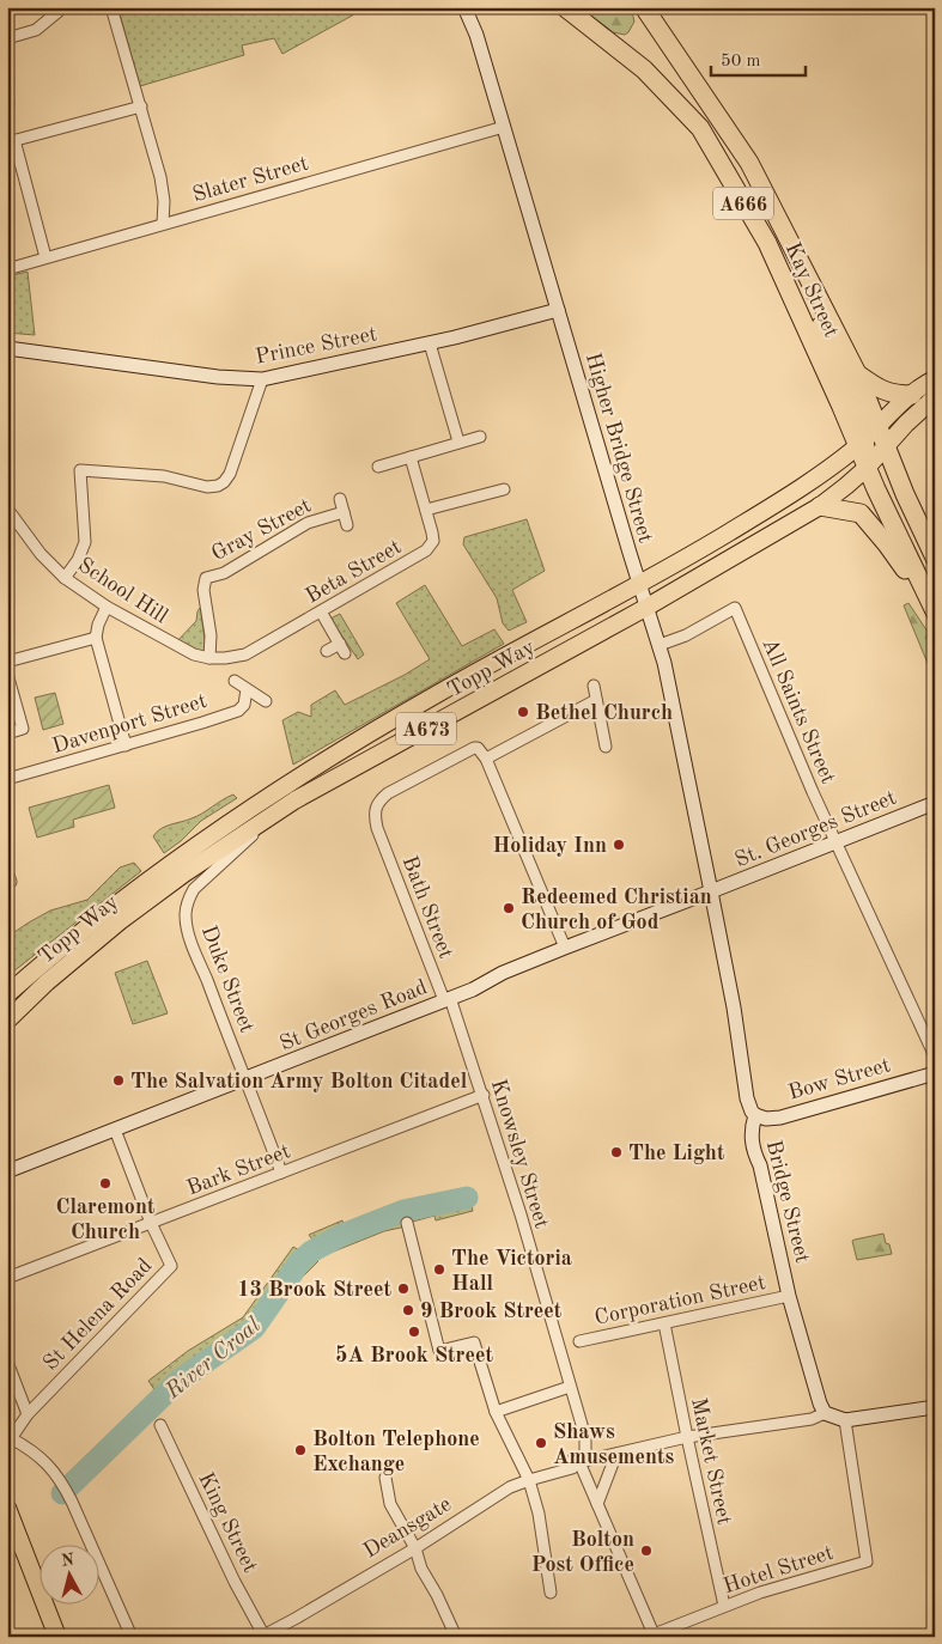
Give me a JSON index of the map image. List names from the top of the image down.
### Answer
{
  "streets": {
    "highway": ["A666", "Kay Street"],
    "main road": [
      "Prince Street",
      "Higher Bridge Street",
      "Topp Way",
      "A673",
      "St. Georges Street",
      "St Georges Road",
      "Bow Street",
      "Bridge Street"
    ],
    "street": [
      "Slater Street",
      "Gray Street",
      "Beta Street",
      "School Hill",
      "All Saints Street",
      "Davenport Street",
      "Bath Street",
      "Duke Street",
      "Knowsley Street",
      "Bark Street",
      "Corporation Street",
      "St Helena Road",
      "Market Street",
      "King Street",
      "Deansgate",
      "Hotel Street"
    ]
  },
  "crossings": [
    ["Slater Street", "Higher Bridge Street"],
    ["A666", "Kay Street"],
    ["A666", "Topp Way"],
    ["Kay Street", "Topp Way"],
    ["Prince Street", "Higher Bridge Street"],
    ["Higher Bridge Street", "Topp Way"],
    ["Higher Bridge Street", "All Saints Street"],
    ["Higher Bridge Street", "St. Georges Street"],
    ["Higher Bridge Street", "St Georges Road"],
    ["Higher Bridge Street", "Bridge Street"],
    ["Gray Street", "Beta Street"],
    ["Gray Street", "School Hill"],
    ["Beta Street", "School Hill"],
    ["Topp Way", "Duke Street"],
    ["All Saints Street", "St. Georges Street"],
    ["St. Georges Street", "St Georges Road"],
    ["St. Georges Street", "Bridge Street"],
    ["Bath Street", "St Georges Road"],
    ["Bath Street", "Knowsley Street"],
    ["Duke Street", "St Georges Road"],
    ["Duke Street", "Bark Street"],
    ["St Georges Road", "Knowsley Street"],
    ["St Georges Road", "Bridge Street"],
    ["Bow Street", "Bridge Street"],
    ["Knowsley Street", "Bark Street"],
    ["Knowsley Street", "Deansgate"],
    ["Bark Street", "St Helena Road"],
    ["Bridge Street", "Corporation Street"],
    ["Bridge Street", "Deansgate"],
    ["Corporation Street", "Market Street"],
    ["Market Street", "Deansgate"],
    ["Market Street", "Hotel Street"],
    ["King Street", "Deansgate"]
  ],
  "water": ["River Croal"],
  "places": [
    "Bethel Church",
    "Holiday Inn",
    "Redeemed Christian Church of God",
    "The Salvation Army Bolton Citadel",
    "The Light",
    "Claremont Church",
    "The Victoria Hall",
    "13 Brook Street",
    "9 Brook Street",
    "5A Brook Street",
    "Shaws Amusements",
    "Bolton Telephone Exchange",
    "Bolton Post Office"
  ],
  "scale_bar": "50 m",
  "north": "top"
}
